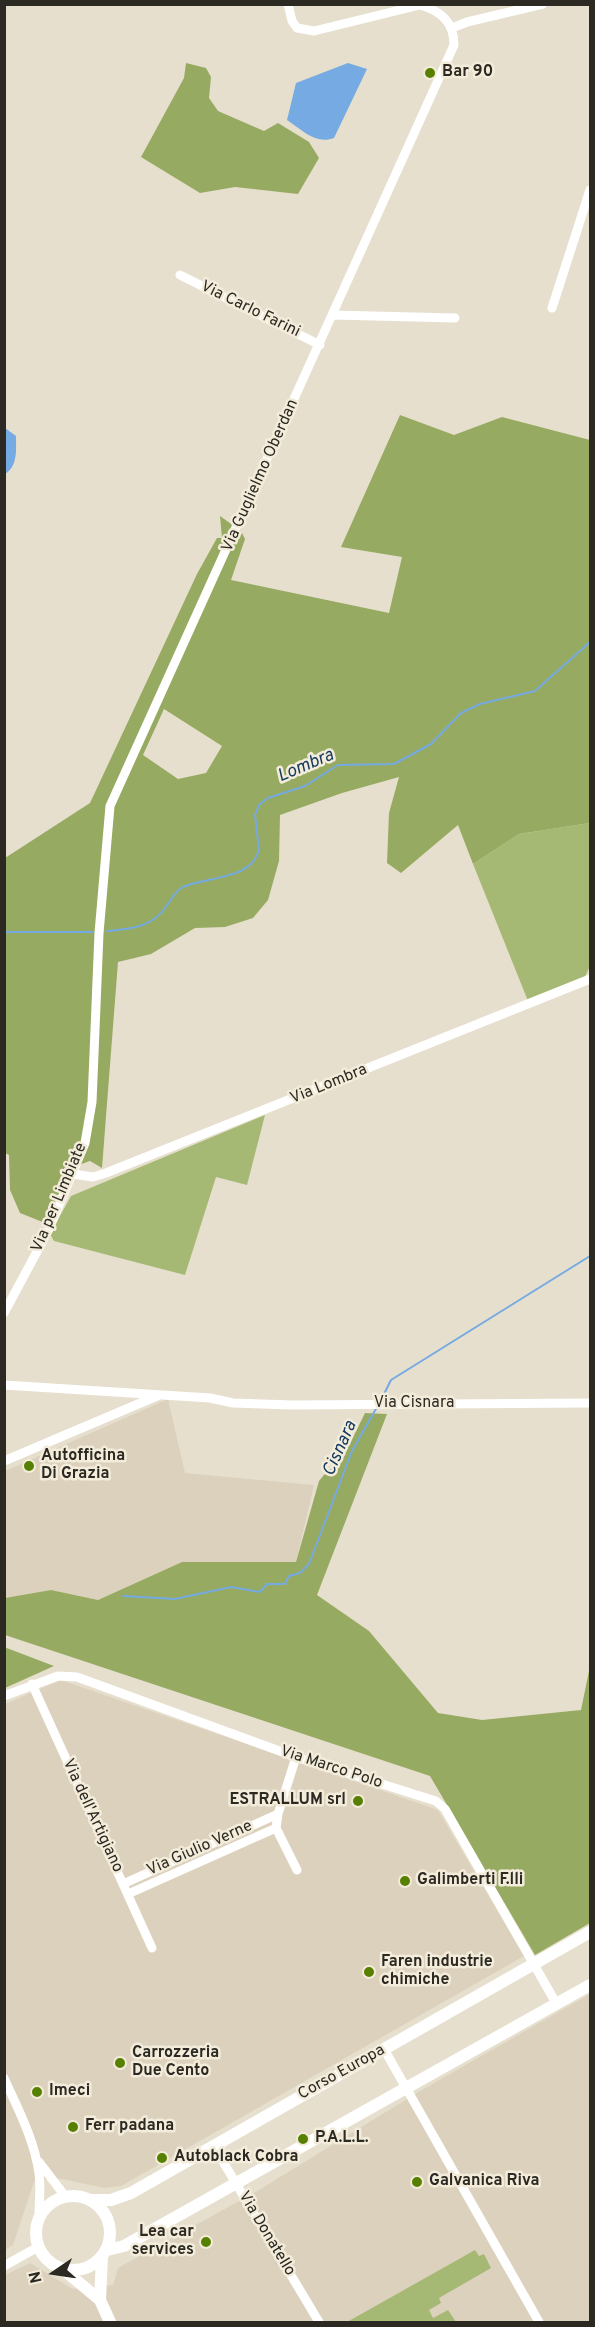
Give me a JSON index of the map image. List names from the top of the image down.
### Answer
{
  "streets": {
    "street": [
      "Via Carlo Farini",
      "Via Guglielmo Oberdan",
      "Via Lombra",
      "Via per Limbiate",
      "Via Cisnara",
      "Via Marco Polo",
      "Via dell'Artigiano",
      "Via Giulio Verne",
      "Corso Europa",
      "Via Donatello"
    ]
  },
  "crossings": [
    ["Via Carlo Farini", "Via Guglielmo Oberdan"],
    ["Via Guglielmo Oberdan", "Via per Limbiate"],
    ["Via Lombra", "Via per Limbiate"],
    ["Via Marco Polo", "Via dell'Artigiano"],
    ["Via Marco Polo", "Via Giulio Verne"],
    ["Via Marco Polo", "Corso Europa"],
    ["Via dell'Artigiano", "Via Giulio Verne"],
    ["Corso Europa", "Via Donatello"]
  ],
  "water": ["Lombra", "Cisnara"],
  "places": [
    "Bar 90",
    "Autofficina Di Grazia",
    "ESTRALLUM srl",
    "Galimberti F.lli",
    "Faren industrie chimiche",
    "Carrozzeria Due Cento",
    "Imeci",
    "Ferr padana",
    "P.A.L.L.",
    "Autoblack Cobra",
    "Galvanica Riva",
    "Lea car services"
  ],
  "north": "left"
}
